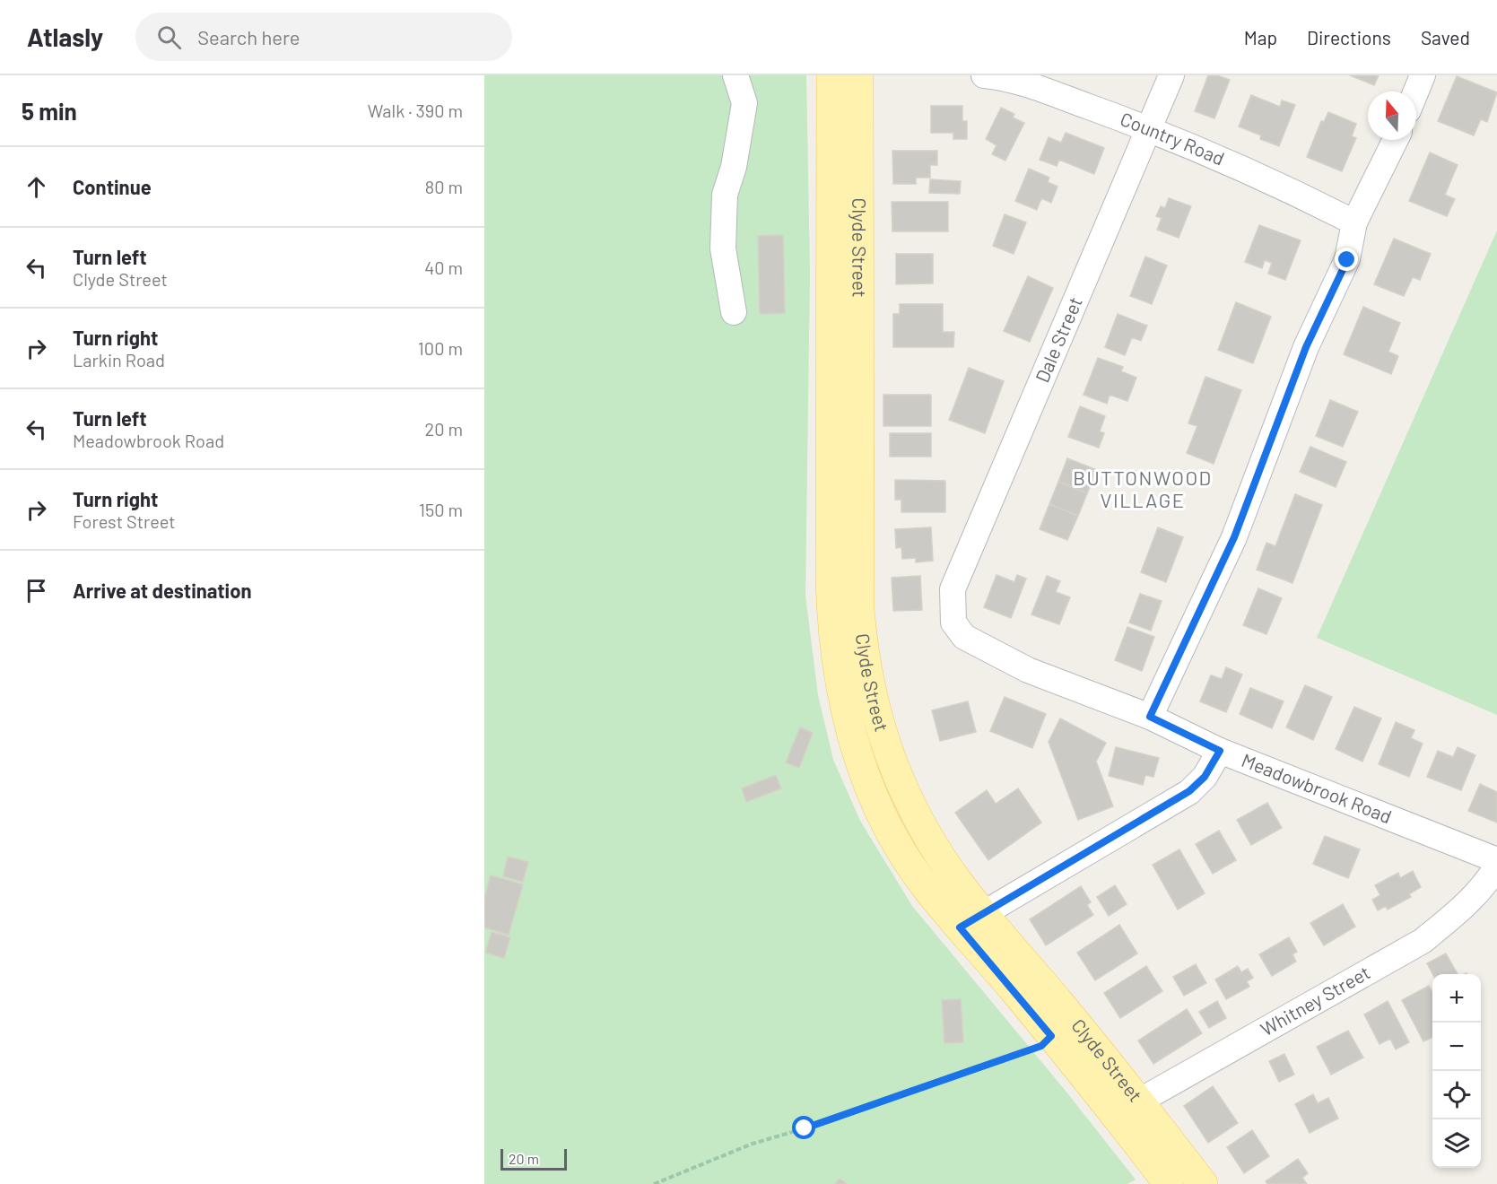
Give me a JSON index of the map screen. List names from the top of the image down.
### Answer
{
  "streets": {
    "main road": ["Clyde Street"],
    "street": [
      "Country Road",
      "Dale Street",
      "Meadowbrook Road",
      "Whitney Street"
    ]
  },
  "crossings": [
    ["Country Road", "Dale Street"],
    ["Clyde Street", "Whitney Street"],
    ["Dale Street", "Meadowbrook Road"]
  ],
  "districts": ["BUTTONWOOD VILLAGE"],
  "scale_bar": "20 m",
  "north": "top",
  "page": {
    "header": "Atlasly",
    "search": "Search here",
    "nav": ["Map", "Directions", "Saved"],
    "heading": ["5 min", "Walk · 390 m"],
    "list": [
      ["Continue", "80 m"],
      ["Turn left", "Clyde Street", "40 m"],
      ["Turn right", "Larkin Road", "100 m"],
      ["Turn left", "Meadowbrook Road", "20 m"],
      ["Turn right", "Forest Street", "150 m"],
      "Arrive at destination"
    ],
    "map_buttons": ["+", "−"],
    "scale": "20 m"
  }
}
